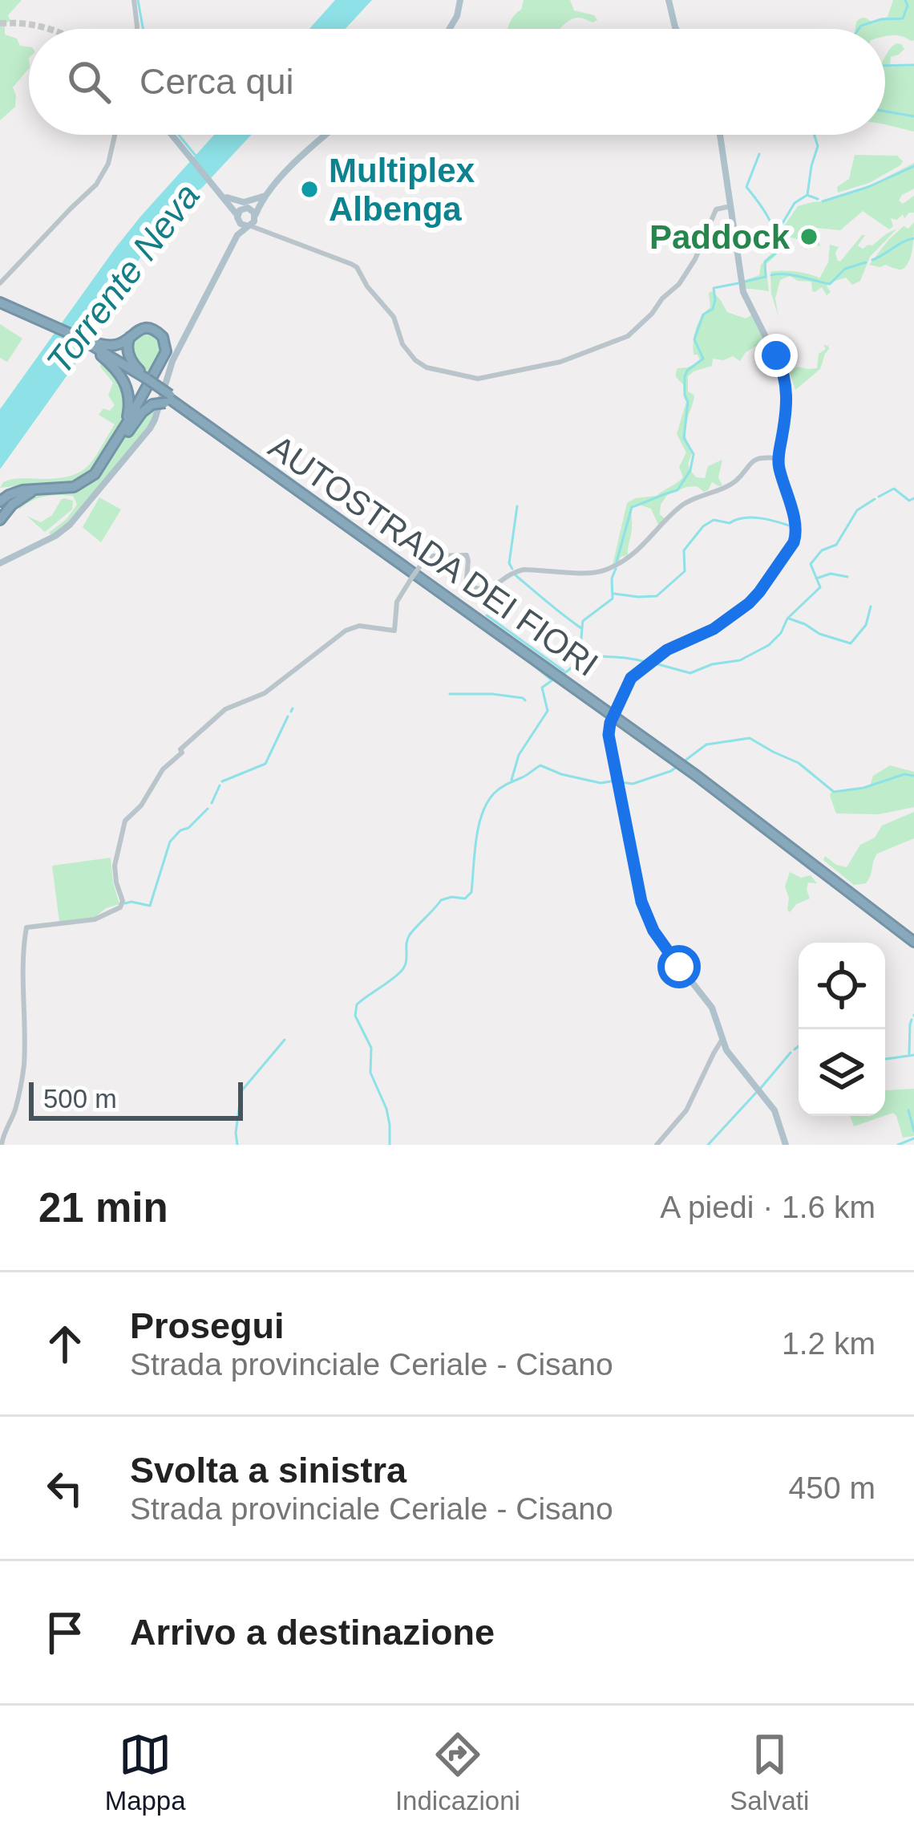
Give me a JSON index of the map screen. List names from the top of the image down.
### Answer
{
  "streets": {
    "highway": ["AUTOSTRADA DEI FIORI"]
  },
  "water": ["Torrente Neva"],
  "places": ["Multiplex Albenga", "Paddock"],
  "scale_bar": "500 m",
  "page": {
    "search": "Cerca qui",
    "scale": "500 m",
    "heading": ["21 min", "A piedi · 1.6 km"],
    "list": [
      ["Prosegui", "Strada provinciale Ceriale - Cisano", "1.2 km"],
      ["Svolta a sinistra", "Strada provinciale Ceriale - Cisano", "450 m"],
      "Arrivo a destinazione"
    ],
    "nav": ["Mappa", "Indicazioni", "Salvati"]
  }
}
